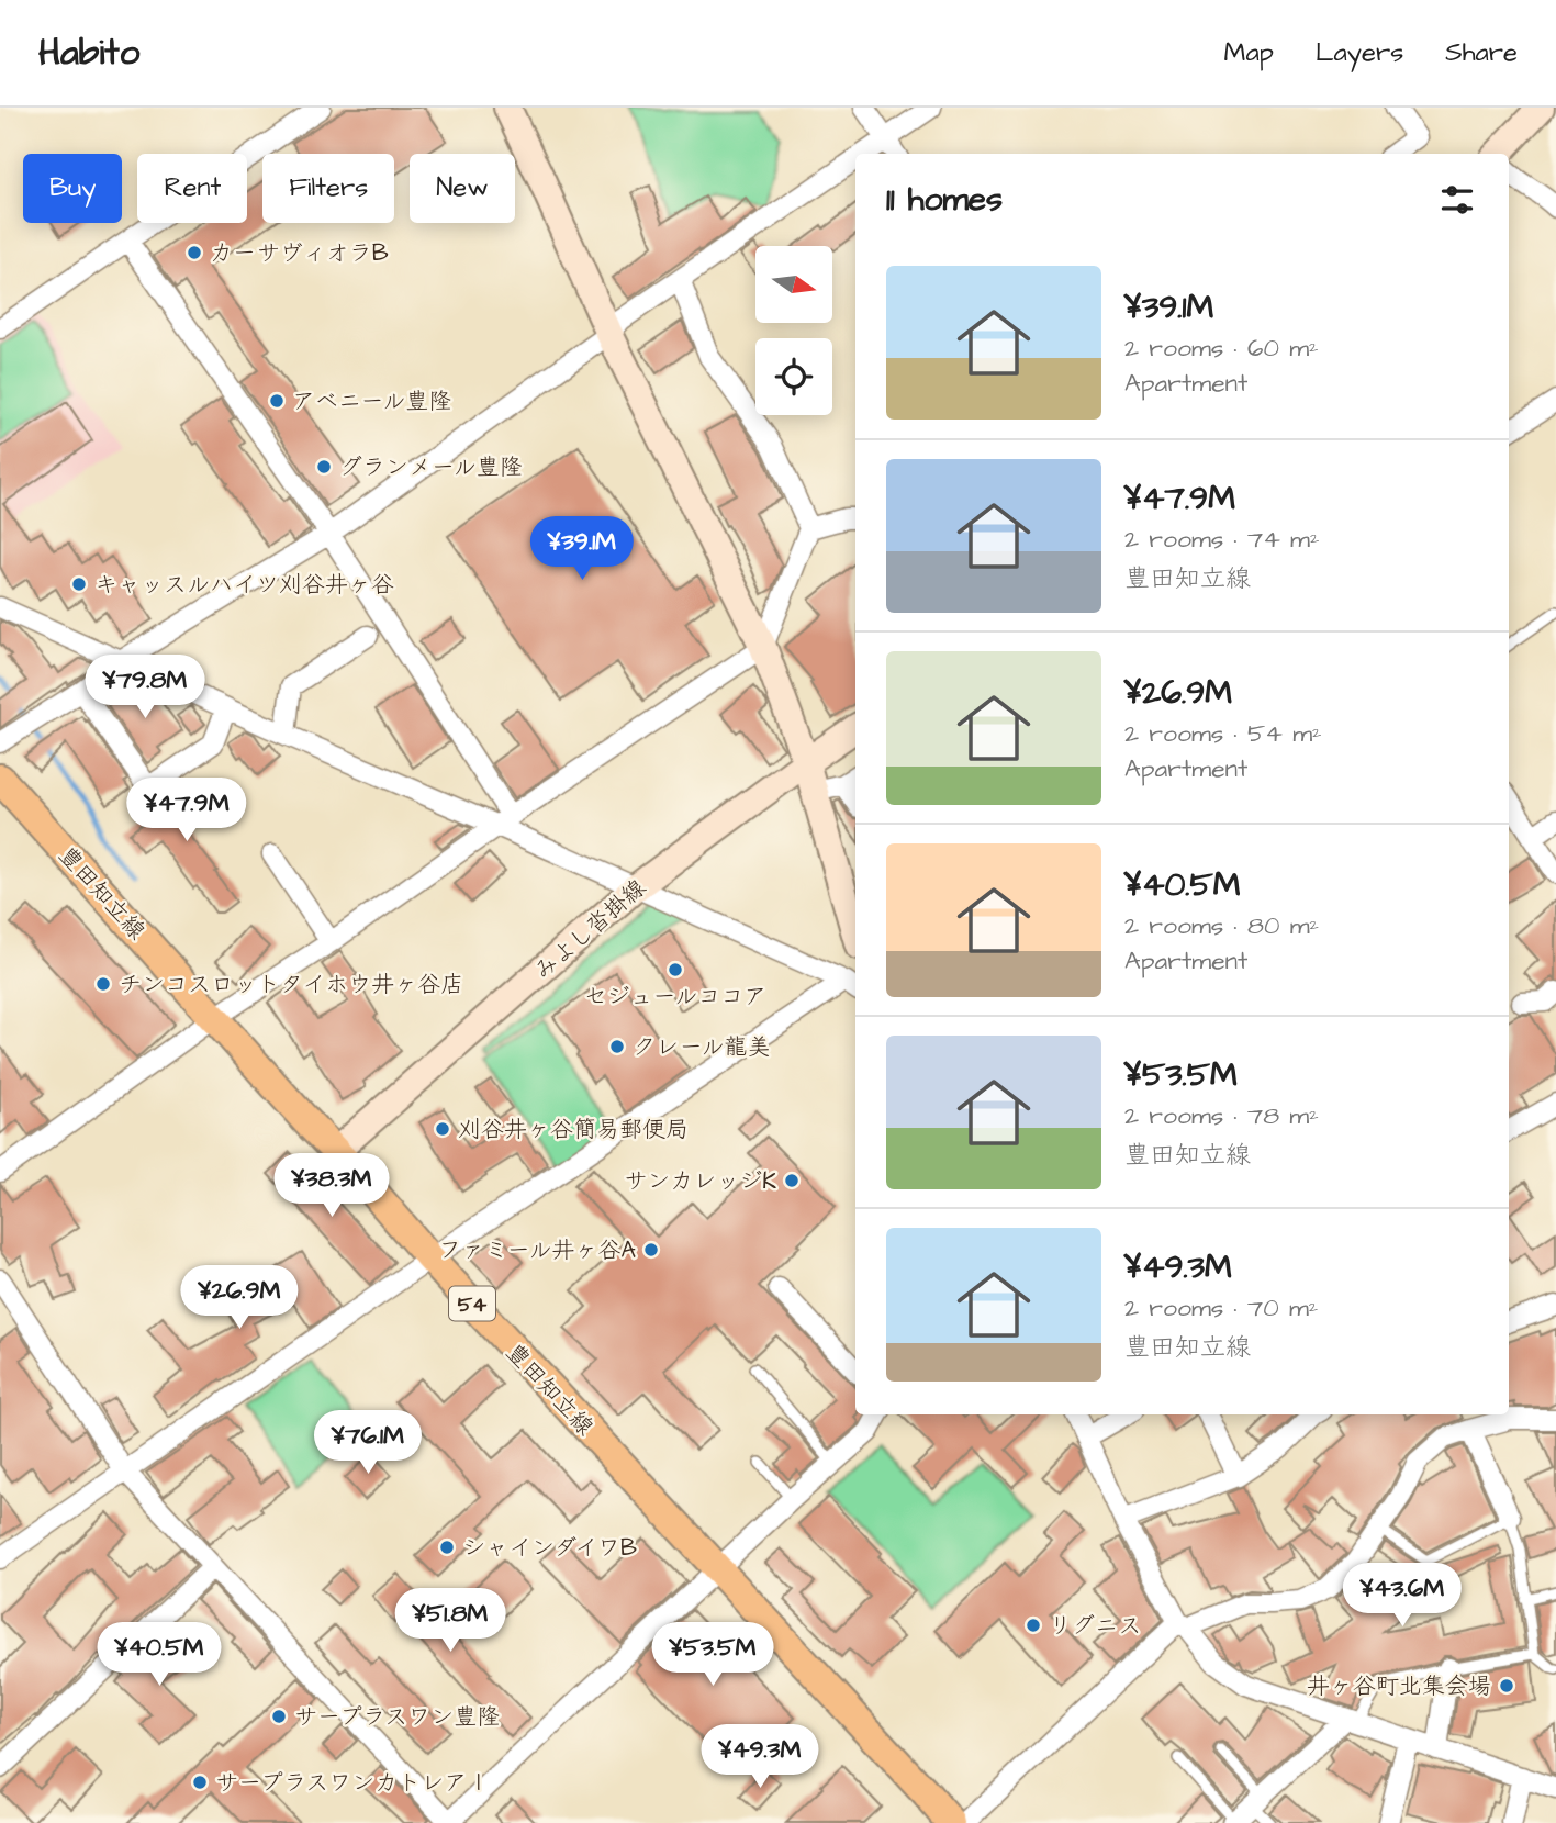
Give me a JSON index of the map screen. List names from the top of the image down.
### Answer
{
  "streets": {
    "main road": ["豊田知立線", "54"],
    "street": ["みよし沓掛線"]
  },
  "crossings": [
    ["豊田知立線", "みよし沓掛線"]
  ],
  "places": [
    "カーサヴィオラB",
    "アベニール豊隆",
    "グランメール豊隆",
    "キャッスルハイツ刈谷井ヶ谷",
    "セジュールココア",
    "チンコスロットタイホウ井ヶ谷店",
    "クレール龍美",
    "刈谷井ヶ谷簡易郵便局",
    "サンカレッジK",
    "ファミール井ヶ谷A",
    "シャインダイワB",
    "リグニス",
    "井ヶ谷町北集会場",
    "サープラスワン豊隆",
    "サープラスワンカトレアⅠ"
  ],
  "north": "right",
  "page": {
    "header": "Habito",
    "nav": ["Map", "Layers", "Share"],
    "chip": [
      "Buy",
      "Rent",
      "Filters",
      "New"
    ],
    "heading": "11 homes",
    "list": [
      {
        "name": "¥39.1M",
        "note": "2 rooms · 60 m² · Apartment"
      },
      {
        "name": "¥47.9M",
        "note": "2 rooms · 74 m² · 豊田知立線"
      },
      {
        "name": "¥26.9M",
        "note": "2 rooms · 54 m² · Apartment"
      },
      {
        "name": "¥40.5M",
        "note": "2 rooms · 80 m² · Apartment"
      },
      {
        "name": "¥53.5M",
        "note": "2 rooms · 78 m² · 豊田知立線"
      },
      {
        "name": "¥49.3M",
        "note": "2 rooms · 70 m² · 豊田知立線"
      }
    ],
    "price": [
      "¥39.1M",
      "¥79.8M",
      "¥47.9M",
      "¥38.3M",
      "¥26.9M",
      "¥76.1M",
      "¥43.6M",
      "¥51.8M",
      "¥40.5M",
      "¥53.5M",
      "¥49.3M"
    ]
  }
}
